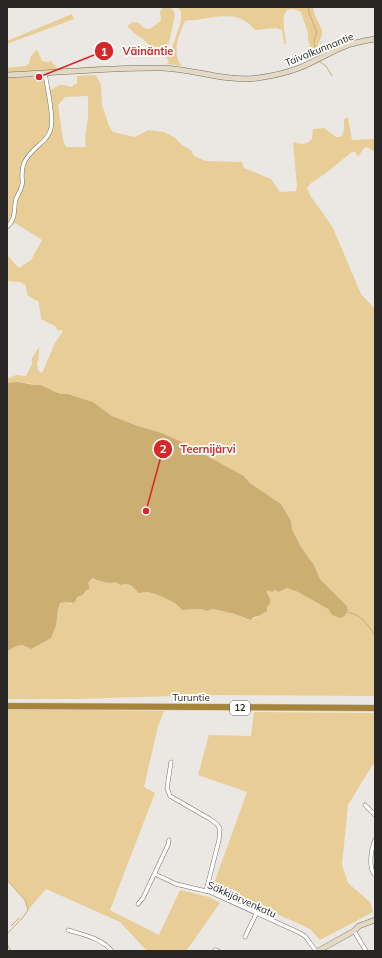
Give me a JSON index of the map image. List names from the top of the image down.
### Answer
{
  "streets": {
    "highway": ["Turuntie", "12"],
    "street": ["Taivalkunnantie", "Säkkijärvenkatu"]
  },
  "places": ["Väinäntie", "Teernijärvi"]
}
